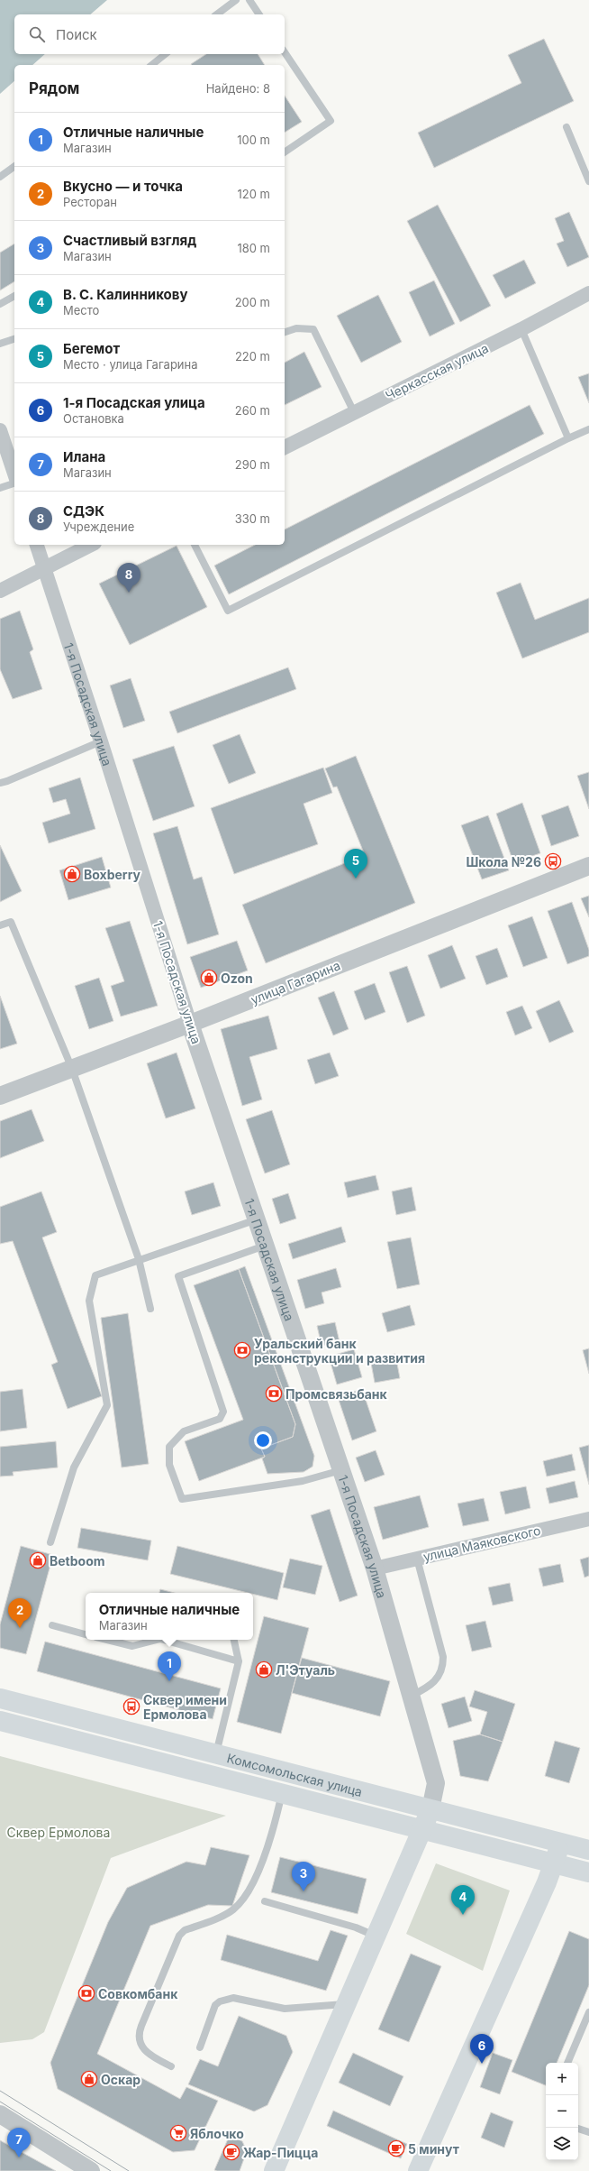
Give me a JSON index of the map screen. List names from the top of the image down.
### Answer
{
  "streets": {
    "main road": ["1-я Посадская улица", "Комсомольская улица"],
    "street": ["Черкасская улица", "улица Гагарина", "улица Маяковского"]
  },
  "crossings": [
    ["1-я Посадская улица", "улица Гагарина"],
    ["1-я Посадская улица", "улица Маяковского"],
    ["1-я Посадская улица", "Комсомольская улица"]
  ],
  "parks": ["Сквер Ермолова"],
  "places": {
    "bus stop": ["Школа №26", "Сквер имени Ермолова"],
    "shop": [
      "Boxberry",
      "Ozon",
      "Betboom",
      "Л'Этуаль",
      "Оскар"
    ],
    "bank": ["Уральский банк реконструкции и развития", "Промсвязьбанк", "Совкомбанк"],
    "supermarket": ["Яблочко"],
    "cafe": ["5 минут", "Жар-Пицца"]
  },
  "page": {
    "search": "Поиск",
    "heading": ["Рядом", "Найдено: 8"],
    "list": [
      {
        "mark": "1",
        "name": "Отличные наличные",
        "note": "Магазин",
        "value": "100 m"
      },
      {
        "mark": "2",
        "name": "Вкусно — и точка",
        "note": "Ресторан",
        "value": "120 m"
      },
      {
        "mark": "3",
        "name": "Счастливый взгляд",
        "note": "Магазин",
        "value": "180 m"
      },
      {
        "mark": "4",
        "name": "В. С. Калинникову",
        "note": "Место",
        "value": "200 m"
      },
      {
        "mark": "5",
        "name": "Бегемот",
        "note": "Место · улица Гагарина",
        "value": "220 m"
      },
      {
        "mark": "6",
        "name": "1-я Посадская улица",
        "note": "Остановка",
        "value": "260 m"
      },
      {
        "mark": "7",
        "name": "Илана",
        "note": "Магазин",
        "value": "290 m"
      },
      {
        "mark": "8",
        "name": "СДЭК",
        "note": "Учреждение",
        "value": "330 m"
      }
    ],
    "pins": [
      "8",
      "5",
      "2",
      "1",
      "3",
      "4",
      "6",
      "7"
    ],
    "popup": ["Отличные наличные", "Магазин"],
    "map_buttons": ["+", "−"]
  }
}
